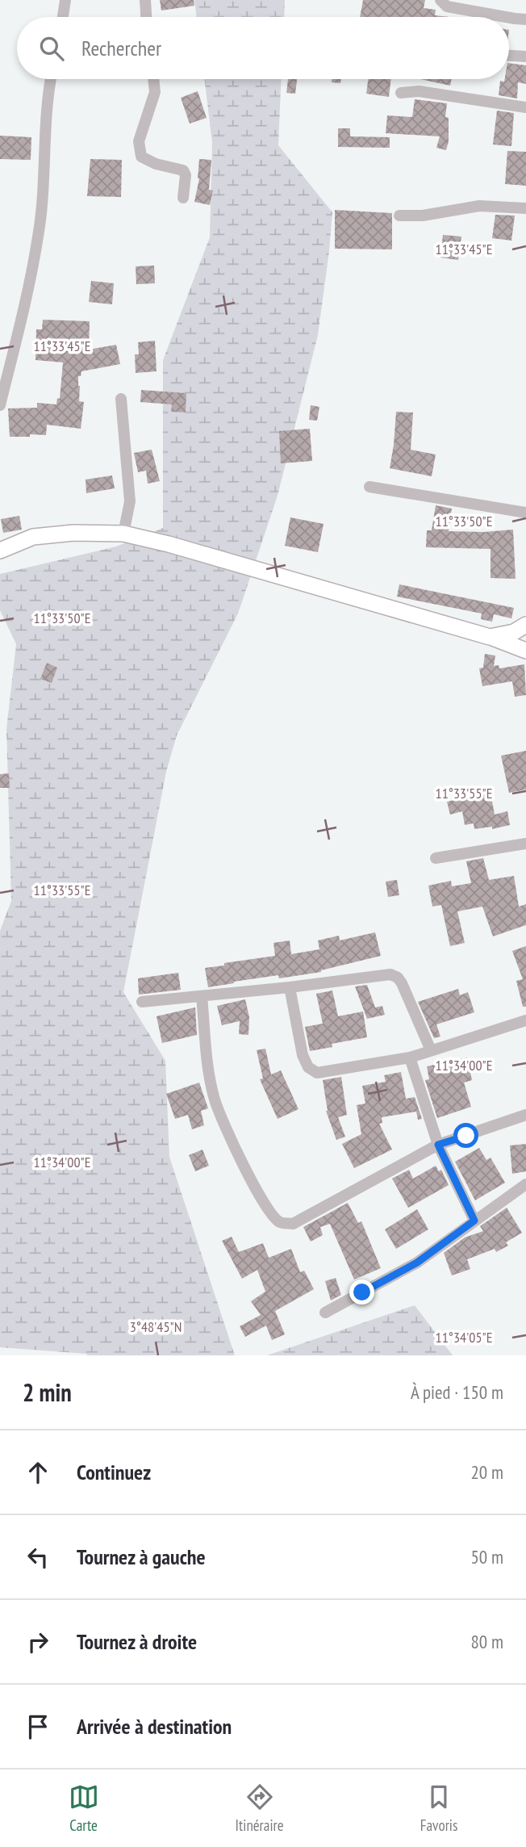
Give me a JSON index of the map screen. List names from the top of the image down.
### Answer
{
  "page": {
    "search": "Rechercher",
    "heading": ["2 min", "À pied · 150 m"],
    "list": [
      ["Continuez", "20 m"],
      ["Tournez à gauche", "50 m"],
      ["Tournez à droite", "80 m"],
      "Arrivée à destination"
    ],
    "nav": ["Carte", "Itinéraire", "Favoris"]
  },
  "coordinates": [
    "11°33'45\"E",
    "11°33'50\"E",
    "11°33'55\"E",
    "11°34'00\"E",
    "3°48'45\"N",
    "11°34'05\"E"
  ]
}
